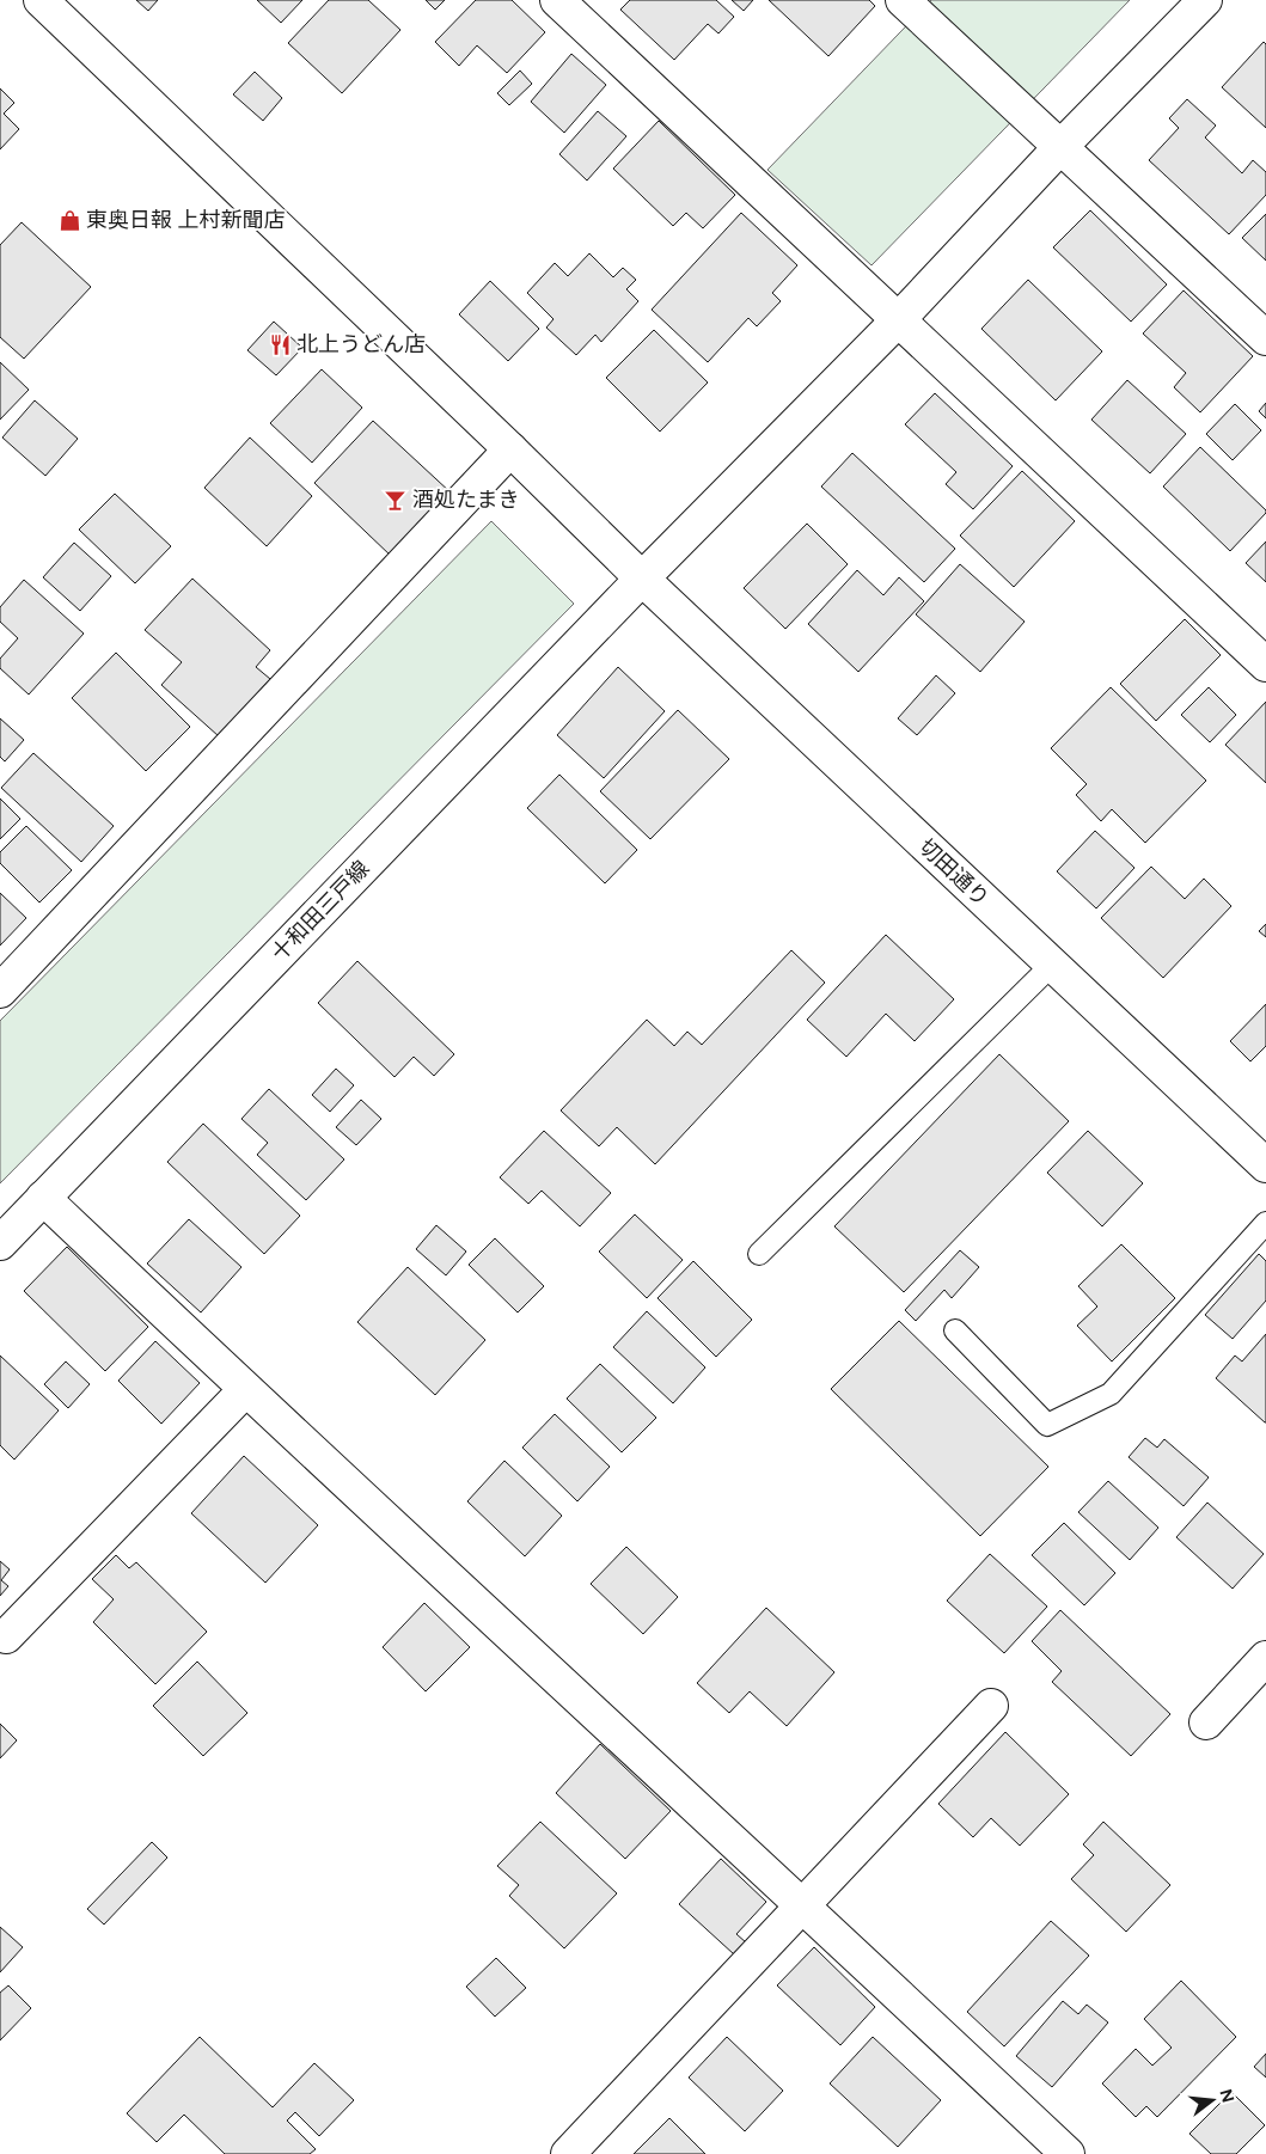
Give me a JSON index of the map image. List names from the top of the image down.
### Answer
{
  "streets": {
    "street": ["切田通り", "十和田三戸線"]
  },
  "crossings": [
    ["切田通り", "十和田三戸線"]
  ],
  "places": {
    "shop": ["東奥日報 上村新聞店"],
    "restaurant": ["北上うどん店"],
    "bar": ["酒処たまき"]
  },
  "north": "right"
}
